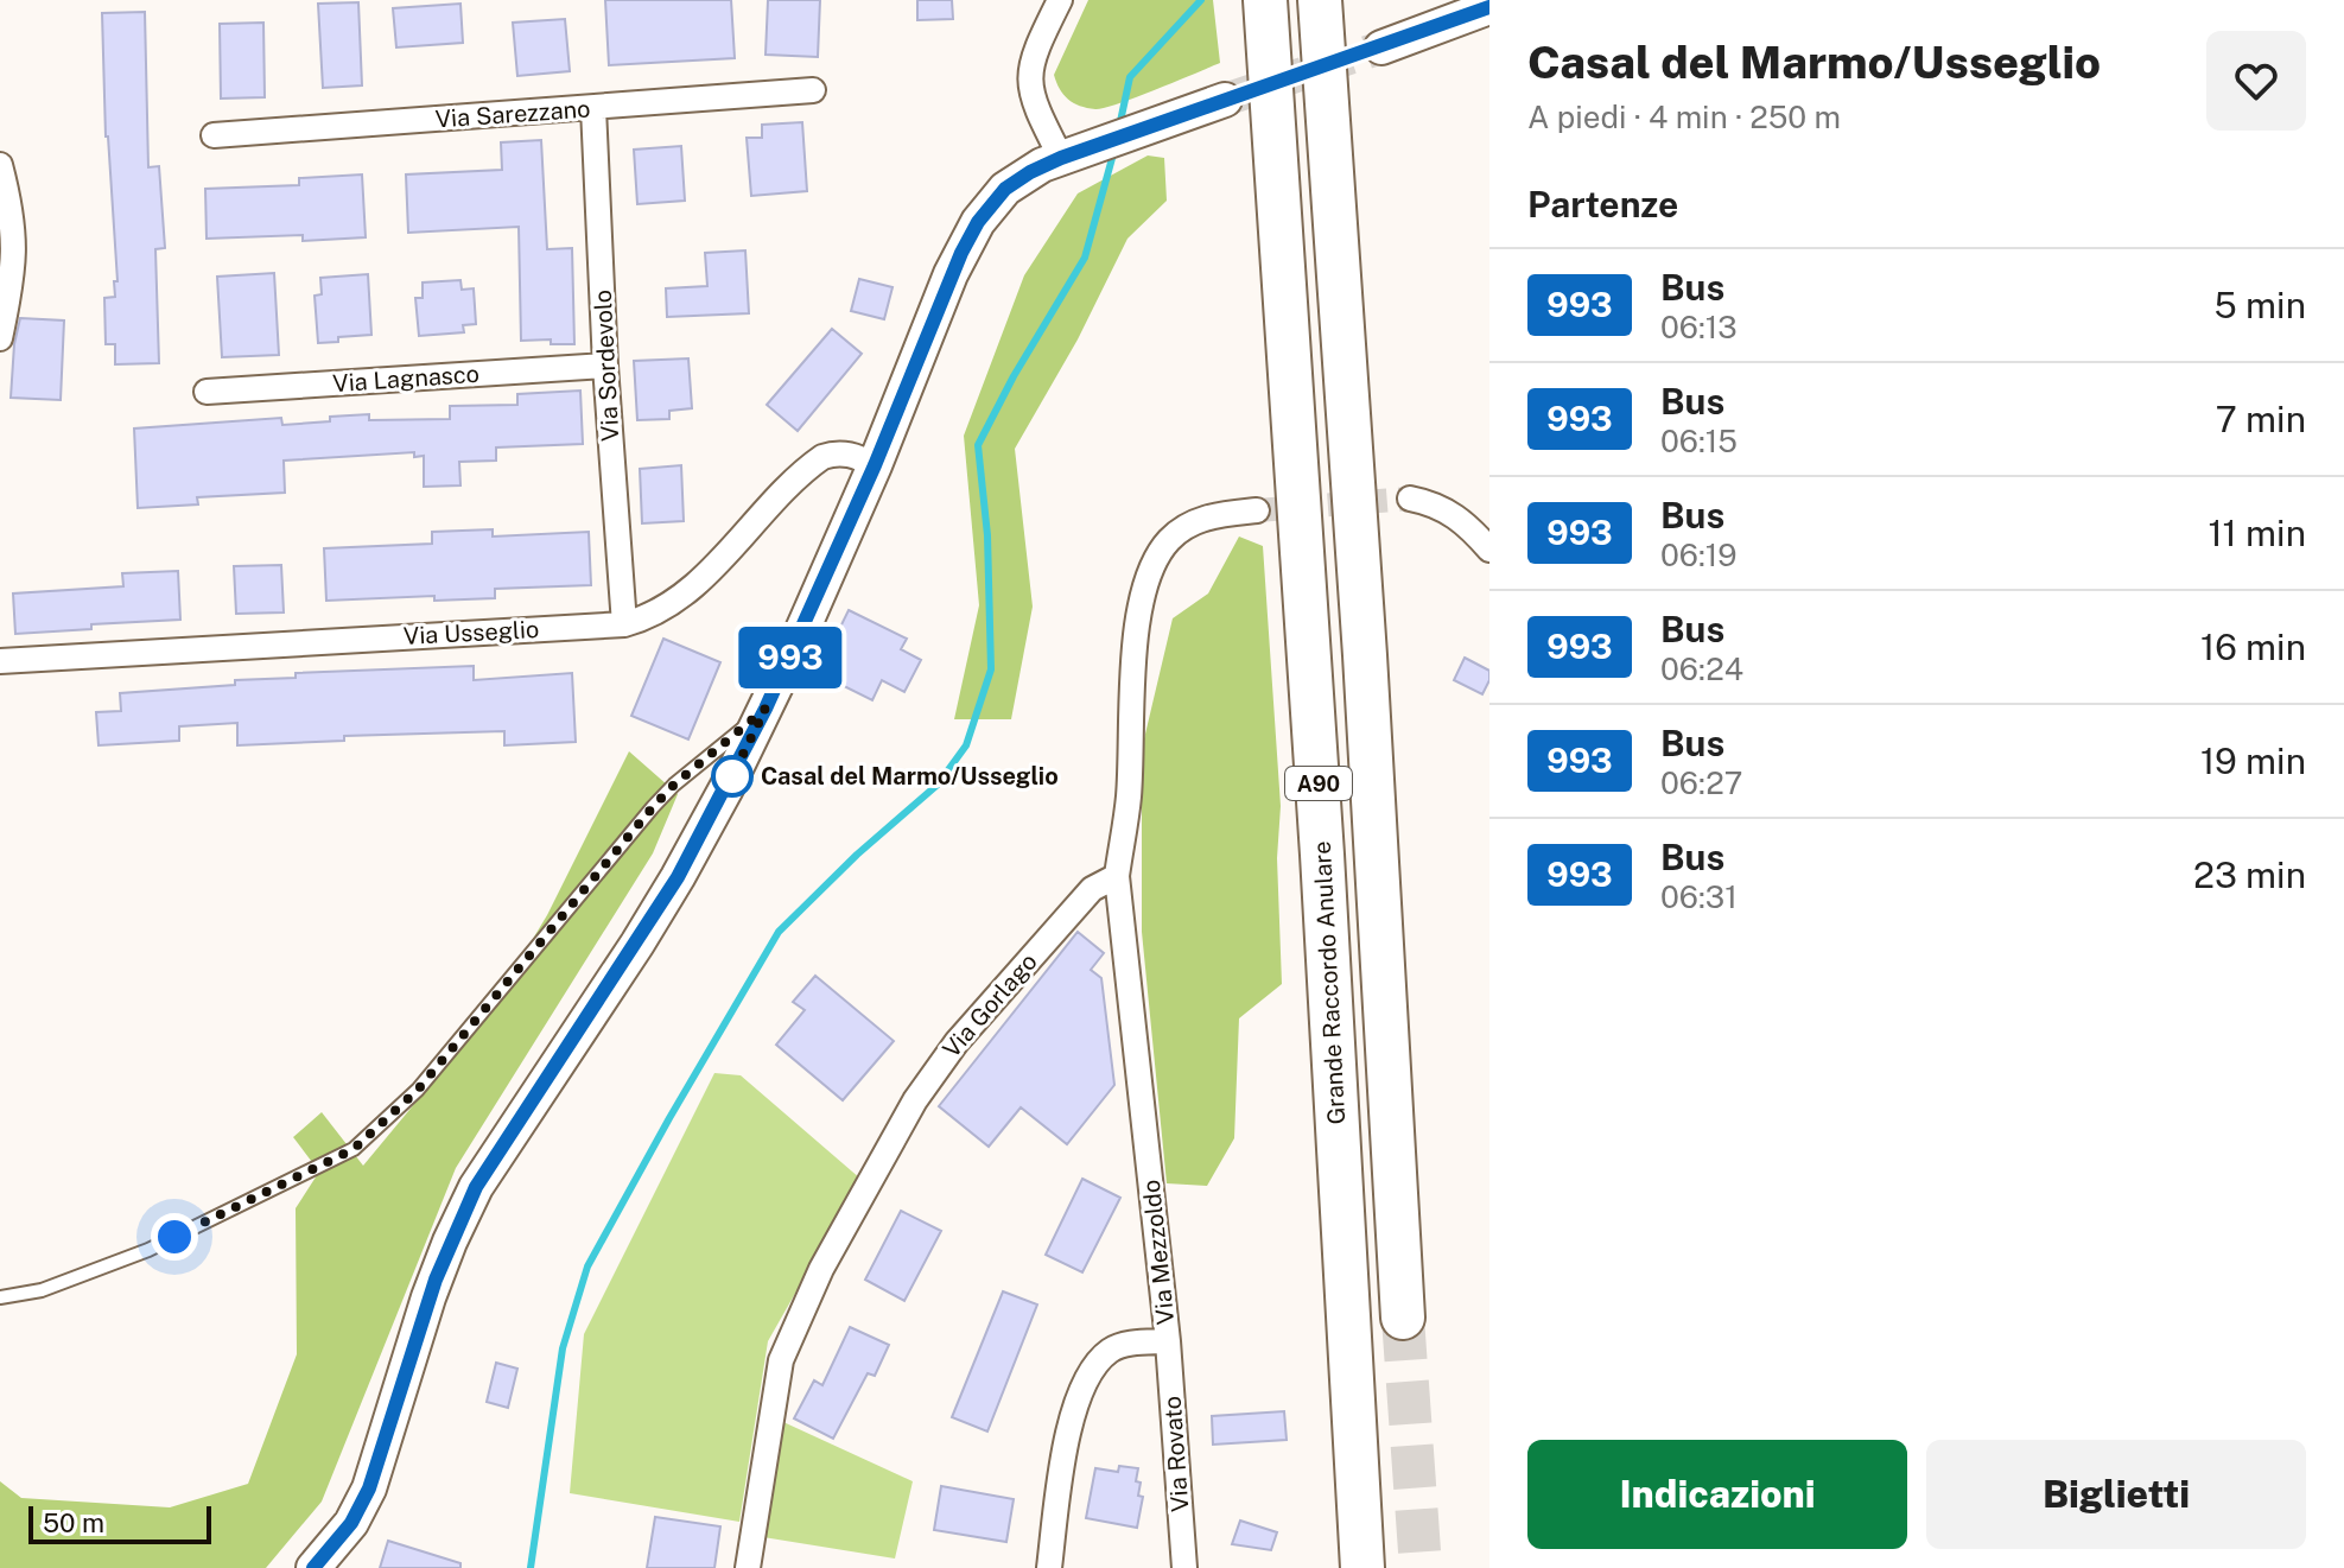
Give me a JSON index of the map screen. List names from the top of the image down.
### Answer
{
  "streets": {
    "highway": ["A90", "Grande Raccordo Anulare"],
    "street": [
      "Via Sarezzano",
      "Via Sordevolo",
      "Via Lagnasco",
      "Via Usseglio",
      "Via Gorlago",
      "Via Mezzoldo",
      "Via Rovato"
    ]
  },
  "crossings": [
    ["Via Sarezzano", "Via Sordevolo"],
    ["Via Sordevolo", "Via Lagnasco"],
    ["Via Sordevolo", "Via Usseglio"],
    ["Via Gorlago", "Via Mezzoldo"],
    ["Via Mezzoldo", "Via Rovato"]
  ],
  "places": ["Casal del Marmo/Usseglio"],
  "lines": ["bus line 993"],
  "scale_bar": "50 m",
  "page": {
    "on_map": "993",
    "heading": [
      ["Casal del Marmo/Usseglio", "A piedi · 4 min · 250 m"],
      "Partenze"
    ],
    "list": [
      {
        "mark": "993",
        "name": "Bus",
        "note": "06:13",
        "value": "5 min"
      },
      {
        "mark": "993",
        "name": "Bus",
        "note": "06:15",
        "value": "7 min"
      },
      {
        "mark": "993",
        "name": "Bus",
        "note": "06:19",
        "value": "11 min"
      },
      {
        "mark": "993",
        "name": "Bus",
        "note": "06:24",
        "value": "16 min"
      },
      {
        "mark": "993",
        "name": "Bus",
        "note": "06:27",
        "value": "19 min"
      },
      {
        "mark": "993",
        "name": "Bus",
        "note": "06:31",
        "value": "23 min"
      }
    ],
    "buttons": ["Indicazioni", "Biglietti"],
    "scale": "50 m"
  }
}
